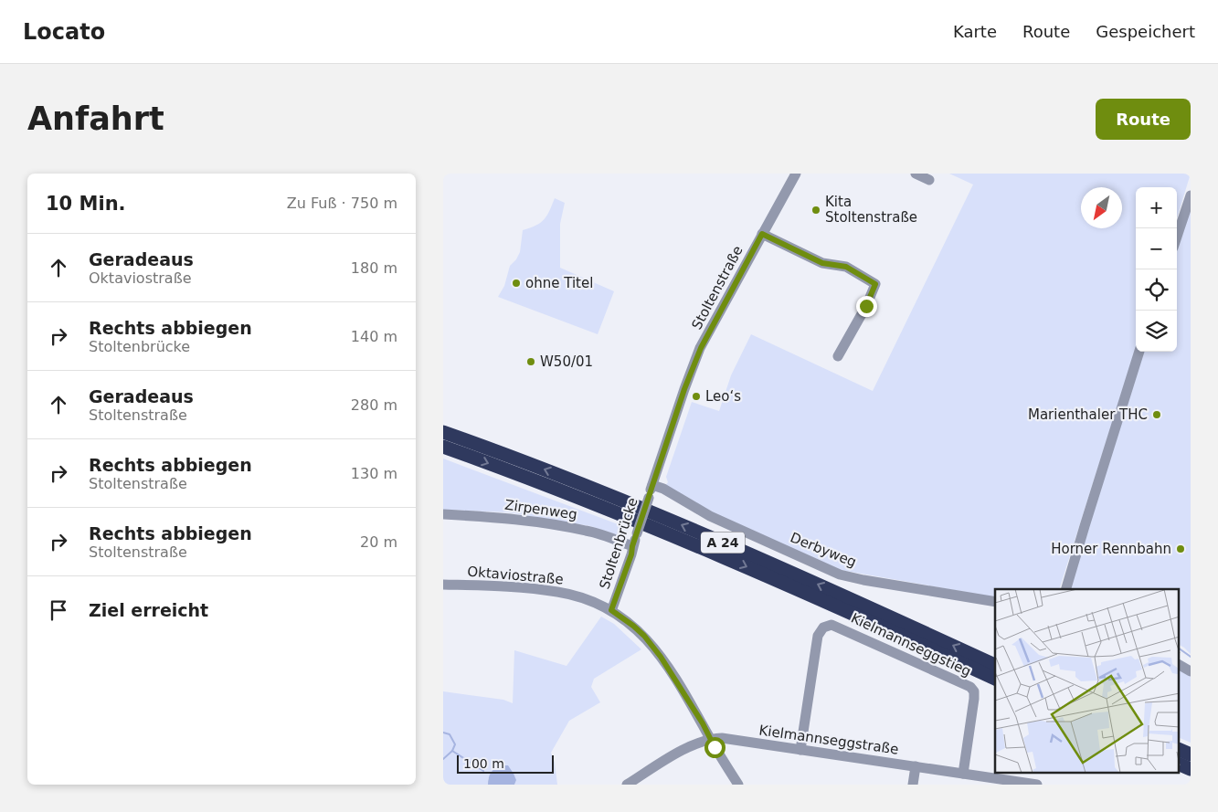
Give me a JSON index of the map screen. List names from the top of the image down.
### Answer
{
  "streets": {
    "highway": ["A 24"],
    "street": [
      "Stoltenstraße",
      "Zirpenweg",
      "Stoltenbrücke",
      "Derbyweg",
      "Oktaviostraße",
      "Kielmannseggstieg",
      "Kielmannseggstraße"
    ]
  },
  "crossings": [
    ["Stoltenstraße", "Stoltenbrücke"],
    ["Stoltenstraße", "Derbyweg"],
    ["Zirpenweg", "Stoltenbrücke"],
    ["Stoltenbrücke", "Derbyweg"],
    ["Stoltenbrücke", "Oktaviostraße"],
    ["Oktaviostraße", "Kielmannseggstraße"],
    ["Kielmannseggstieg", "Kielmannseggstraße"]
  ],
  "places": [
    "Kita Stoltenstraße",
    "ohne Titel",
    "W50/01",
    "Leo‘s",
    "Marienthaler THC",
    "Horner Rennbahn"
  ],
  "scale_bar": "100 m",
  "north": "bottom left",
  "page": {
    "header": "Locato",
    "nav": ["Karte", "Route", "Gespeichert"],
    "buttons": "Route",
    "title": "Anfahrt",
    "heading": ["10 Min.", "Zu Fuß · 750 m"],
    "map_buttons": ["+", "−"],
    "list": [
      ["Geradeaus", "Oktaviostraße", "180 m"],
      ["Rechts abbiegen", "Stoltenbrücke", "140 m"],
      ["Geradeaus", "Stoltenstraße", "280 m"],
      ["Rechts abbiegen", "Stoltenstraße", "130 m"],
      ["Rechts abbiegen", "Stoltenstraße", "20 m"],
      "Ziel erreicht"
    ],
    "scale": "100 m"
  }
}
